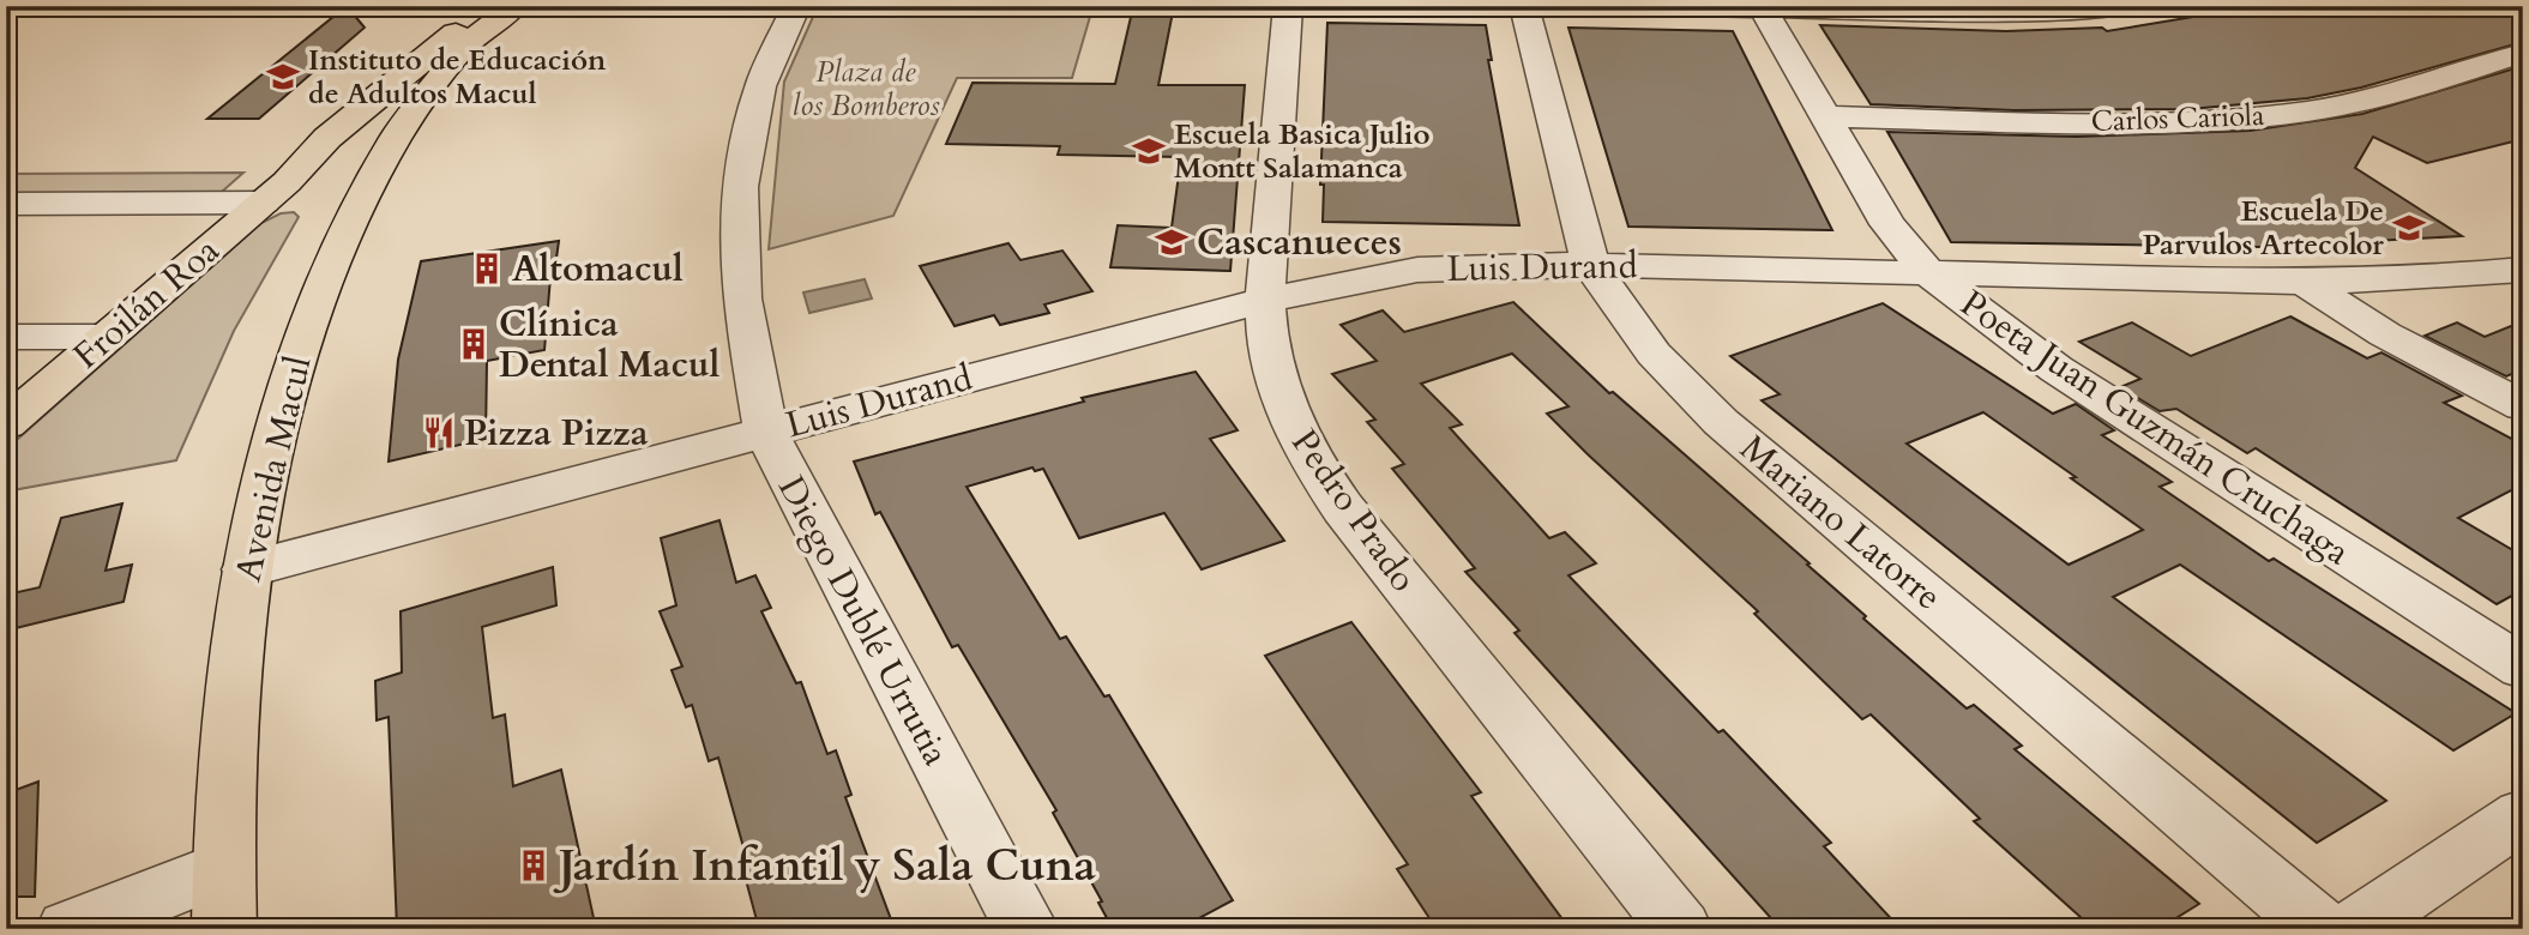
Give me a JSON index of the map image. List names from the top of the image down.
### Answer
{
  "streets": {
    "main road": ["Froilán Roa", "Avenida Macul"],
    "street": [
      "Carlos Cariola",
      "Luis Durand",
      "Poeta Juan Guzmán Cruchaga",
      "Pedro Prado",
      "Mariano Latorre",
      "Diego Dublé Urrutia"
    ]
  },
  "crossings": [
    ["Carlos Cariola", "Poeta Juan Guzmán Cruchaga"],
    ["Luis Durand", "Poeta Juan Guzmán Cruchaga"],
    ["Luis Durand", "Avenida Macul"],
    ["Luis Durand", "Pedro Prado"],
    ["Luis Durand", "Mariano Latorre"],
    ["Luis Durand", "Diego Dublé Urrutia"],
    ["Froilán Roa", "Avenida Macul"]
  ],
  "parks": ["Plaza de los Bomberos"],
  "places": {
    "school or university": [
      "Instituto de Educación de Adultos Macul",
      "Escuela Basica Julio Montt Salamanca",
      "Escuela De Parvulos Artecolor",
      "Cascanueces"
    ],
    "building": ["Altomacul", "Clínica Dental Macul", "Jardín Infantil y Sala Cuna"],
    "restaurant": ["Pizza Pizza"]
  }
}
